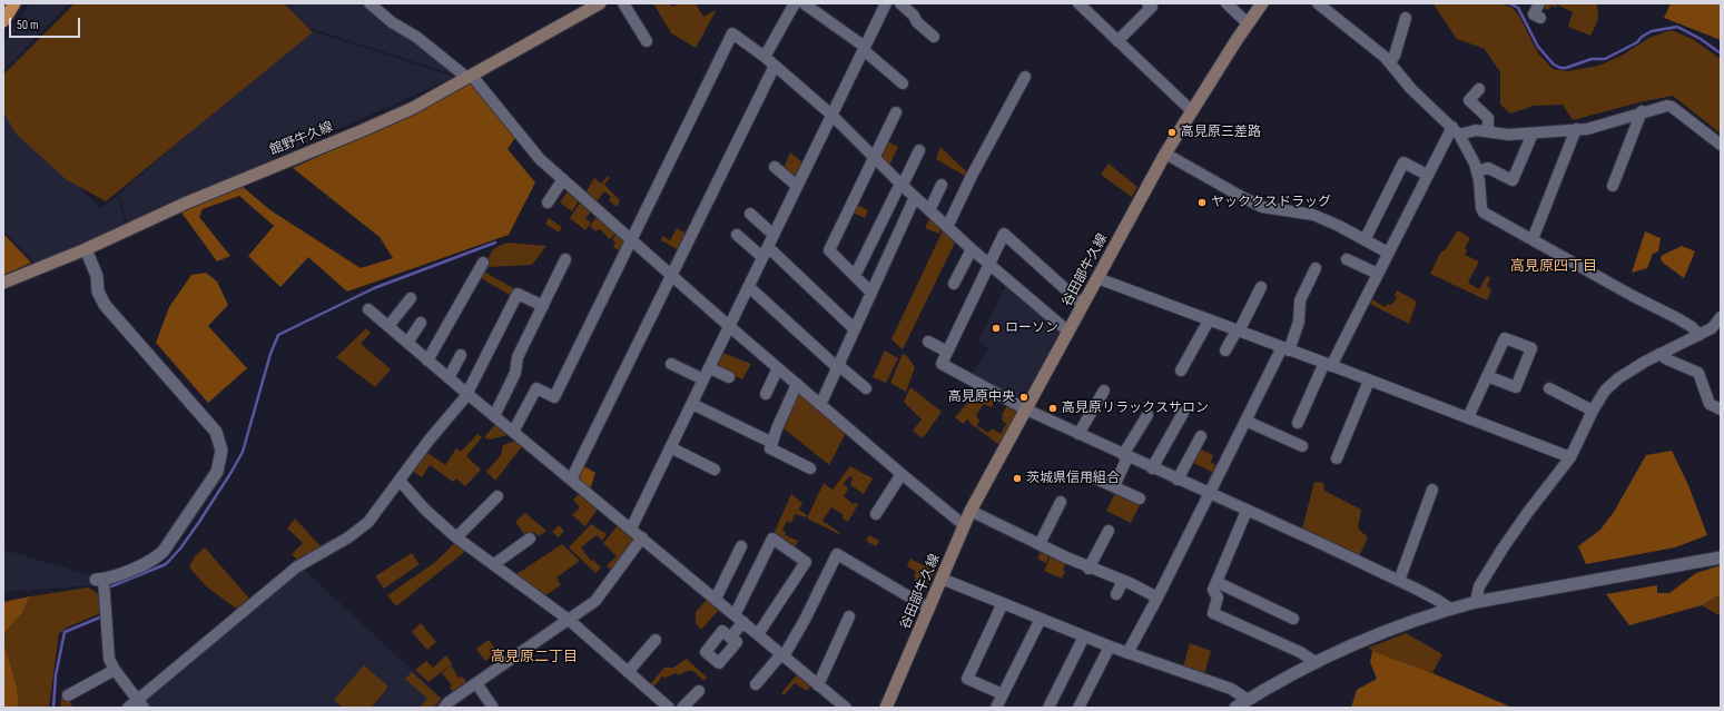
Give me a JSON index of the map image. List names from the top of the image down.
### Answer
{
  "streets": {
    "main road": ["館野牛久線", "谷田部牛久線"]
  },
  "districts": ["高見原四丁目", "高見原二丁目"],
  "places": [
    "高見原三差路",
    "ヤッククスドラッグ",
    "ローソン",
    "高見原中央",
    "高見原リラックスサロン",
    "茨城県信用組合"
  ],
  "scale_bar": "50 m"
}
